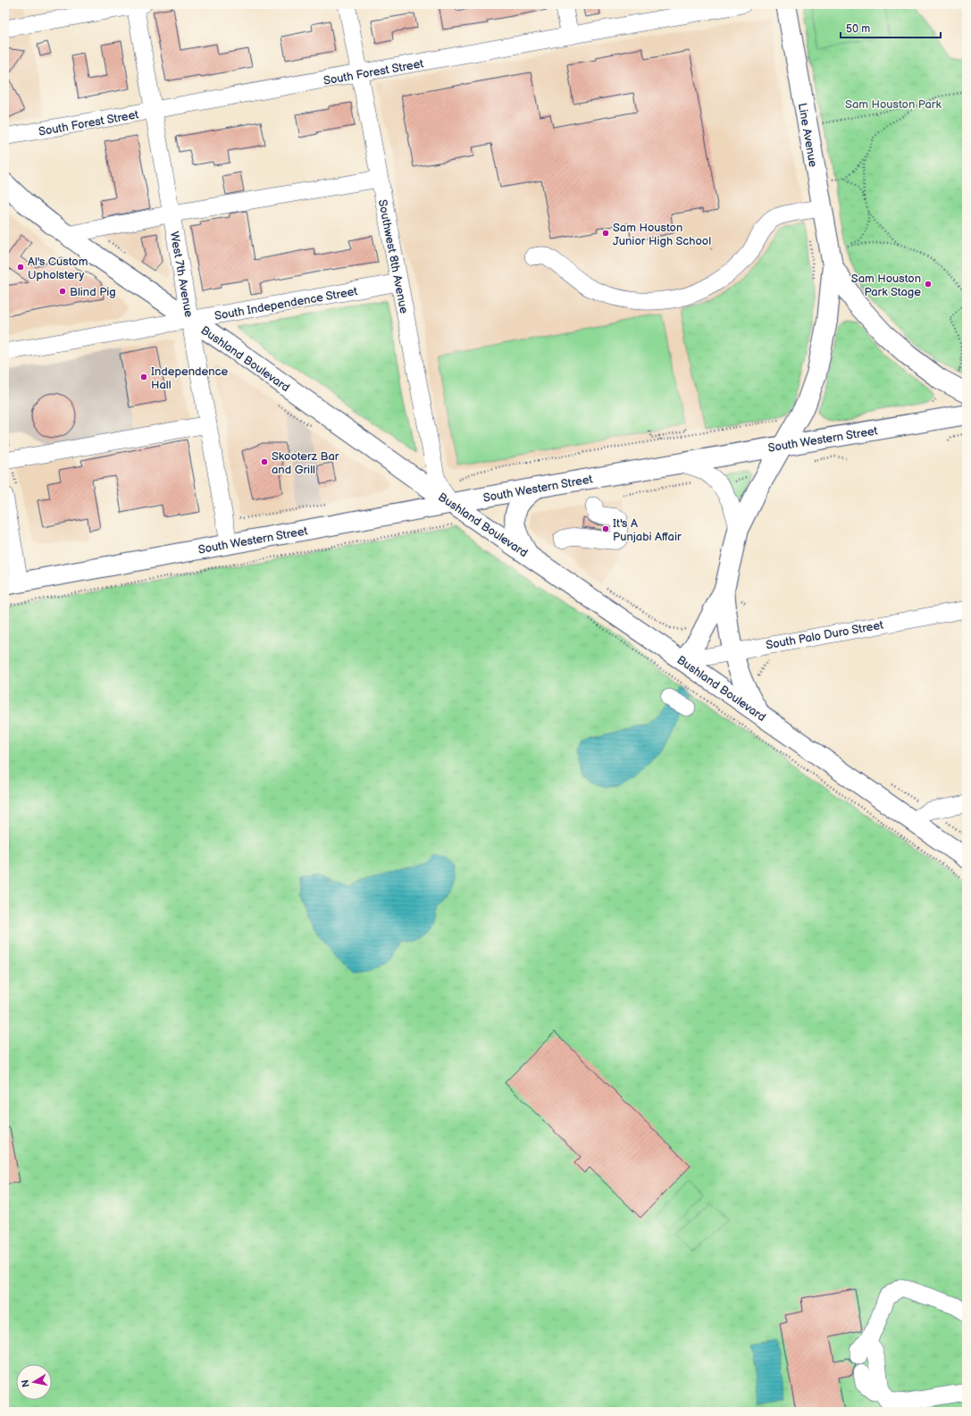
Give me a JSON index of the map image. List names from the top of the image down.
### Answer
{
  "streets": {
    "main road": ["Line Avenue", "Bushland Boulevard", "South Western Street"],
    "street": [
      "South Forest Street",
      "Southwest 8th Avenue",
      "West 7th Avenue",
      "South Independence Street",
      "South Palo Duro Street"
    ]
  },
  "crossings": [
    ["South Forest Street", "Southwest 8th Avenue"],
    ["South Forest Street", "West 7th Avenue"],
    ["Line Avenue", "South Western Street"],
    ["Southwest 8th Avenue", "South Independence Street"],
    ["Southwest 8th Avenue", "Bushland Boulevard"],
    ["Southwest 8th Avenue", "South Western Street"],
    ["West 7th Avenue", "South Independence Street"],
    ["West 7th Avenue", "Bushland Boulevard"],
    ["West 7th Avenue", "South Western Street"],
    ["South Independence Street", "Bushland Boulevard"],
    ["Bushland Boulevard", "South Western Street"],
    ["Bushland Boulevard", "South Palo Duro Street"]
  ],
  "parks": ["Sam Houston Park"],
  "places": [
    "Sam Houston Junior High School",
    "Al's Custom Upholstery",
    "Sam Houston Park Stage",
    "Blind Pig",
    "Independence Hall",
    "Skooterz Bar and Grill",
    "It's A Punjabi Affair"
  ],
  "scale_bar": "50 m",
  "north": "left"
}
